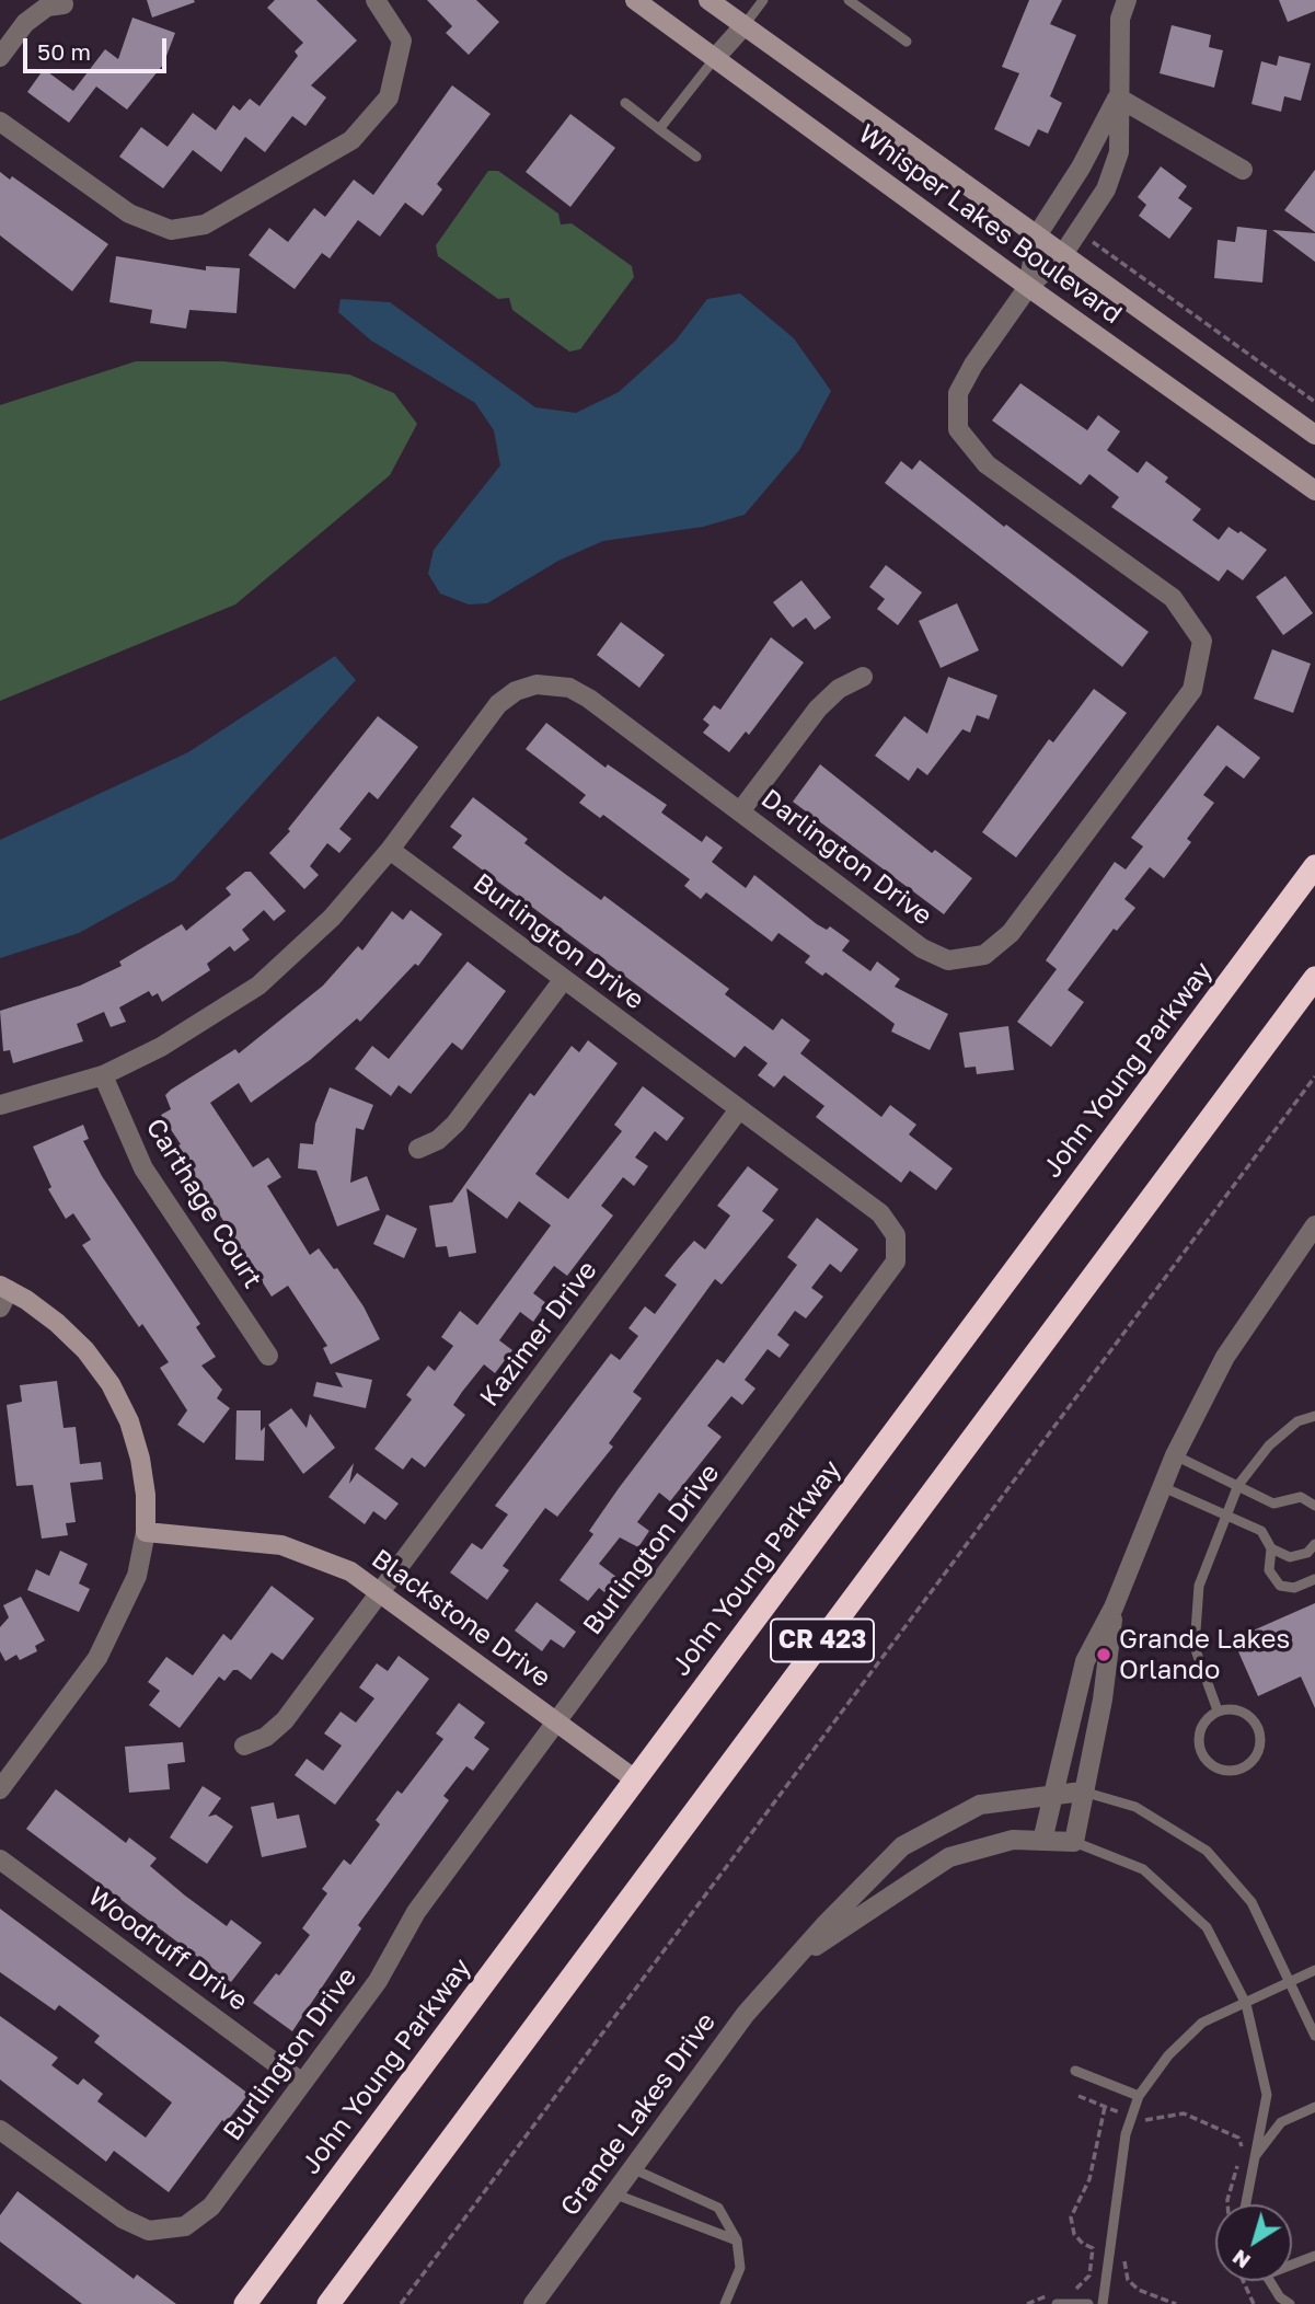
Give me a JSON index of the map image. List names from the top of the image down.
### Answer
{
  "streets": {
    "highway": ["John Young Parkway", "CR 423"],
    "street": [
      "Whisper Lakes Boulevard",
      "Darlington Drive",
      "Burlington Drive",
      "Carthage Court",
      "Kazimer Drive",
      "Blackstone Drive",
      "Woodruff Drive",
      "Grande Lakes Drive"
    ]
  },
  "crossings": [
    ["Whisper Lakes Boulevard", "Darlington Drive"],
    ["Darlington Drive", "Burlington Drive"],
    ["Darlington Drive", "Carthage Court"],
    ["Burlington Drive", "Kazimer Drive"],
    ["Burlington Drive", "Blackstone Drive"],
    ["Burlington Drive", "Woodruff Drive"],
    ["John Young Parkway", "Blackstone Drive"],
    ["Kazimer Drive", "Blackstone Drive"]
  ],
  "places": ["Grande Lakes Orlando"],
  "scale_bar": "50 m",
  "north": "bottom left"
}
